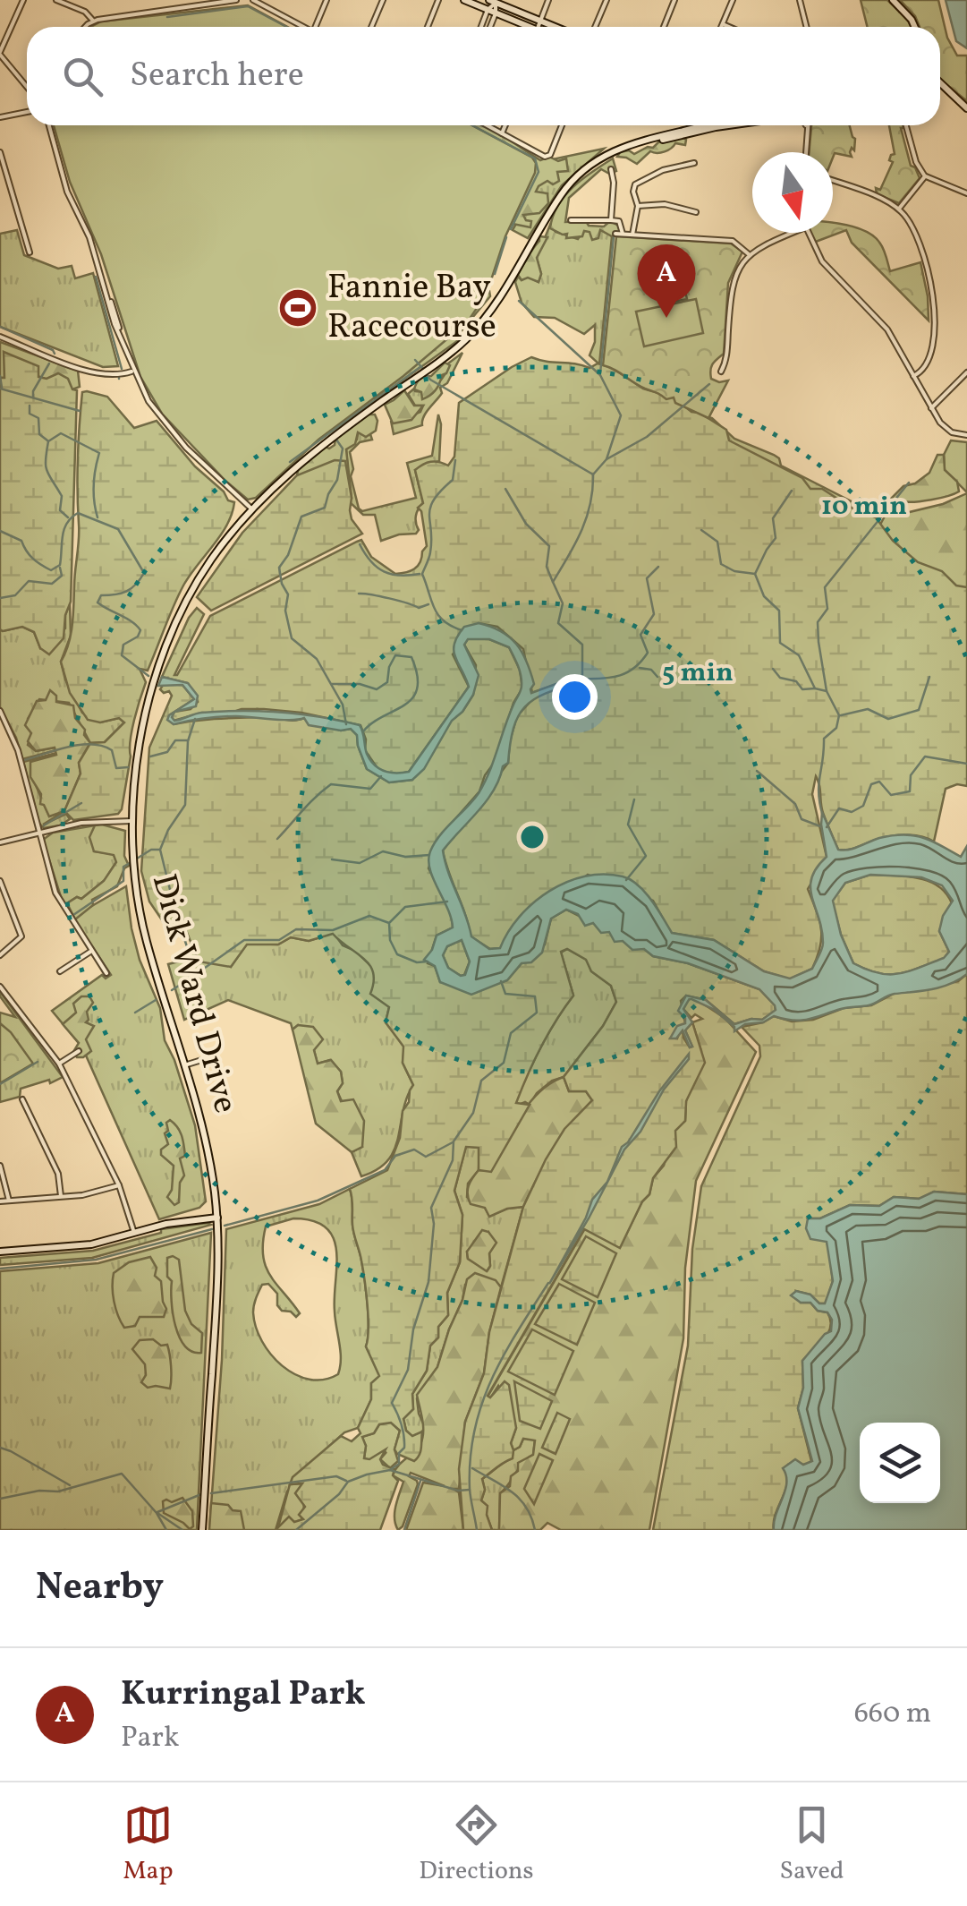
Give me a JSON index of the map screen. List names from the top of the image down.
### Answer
{
  "streets": {
    "street": ["Dick Ward Drive"]
  },
  "places": {
    "sports": ["Fannie Bay Racecourse"]
  },
  "north": "bottom",
  "page": {
    "search": "Search here",
    "pins": "A",
    "heading": "Nearby",
    "list": [
      {
        "mark": "A",
        "name": "Kurringal Park",
        "note": "Park",
        "value": "660 m"
      }
    ],
    "nav": ["Map", "Directions", "Saved"]
  },
  "rings": ["10 min", "5 min"]
}
